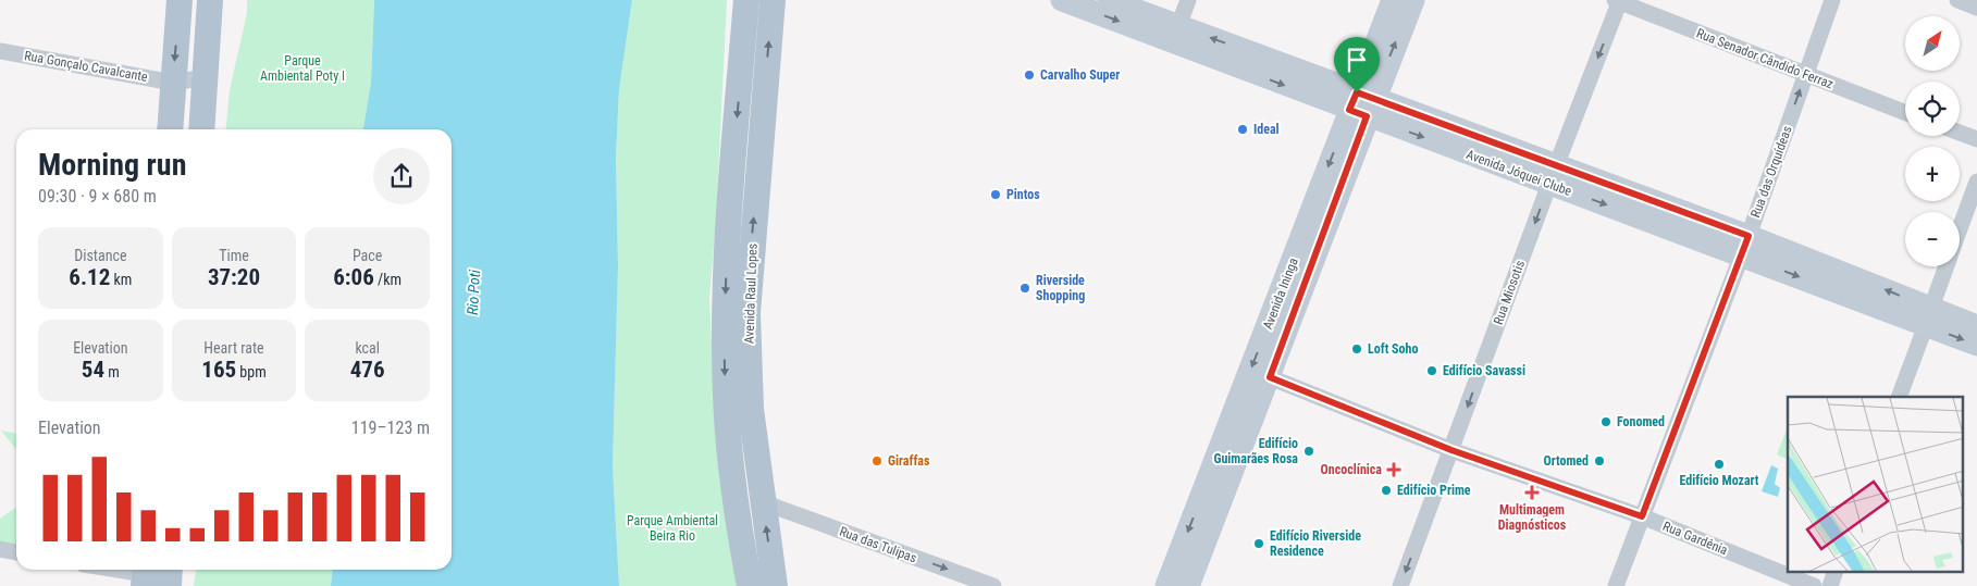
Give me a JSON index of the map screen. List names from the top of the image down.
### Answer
{
  "streets": {
    "main road": ["Avenida Jóquei Clube", "Avenida Raul Lopes", "Avenida Ininga"],
    "street": [
      "Rua Senador Cândido Ferraz",
      "Rua Gonçalo Cavalcante",
      "Rua das Orquídeas",
      "Rua Miosotis",
      "Rua Gardênia",
      "Rua das Tulipas"
    ]
  },
  "crossings": [
    ["Rua Senador Cândido Ferraz", "Rua das Orquídeas"],
    ["Rua Senador Cândido Ferraz", "Rua Miosotis"],
    ["Rua das Orquídeas", "Avenida Jóquei Clube"],
    ["Rua das Orquídeas", "Rua Gardênia"],
    ["Avenida Jóquei Clube", "Rua Miosotis"],
    ["Avenida Jóquei Clube", "Avenida Ininga"],
    ["Rua Miosotis", "Rua Gardênia"],
    ["Avenida Raul Lopes", "Rua das Tulipas"],
    ["Avenida Ininga", "Rua Gardênia"]
  ],
  "one_way": ["Rua Miosotis", "Rua das Tulipas"],
  "water": ["Rio Poti"],
  "parks": ["Parque Ambiental Poty I", "Parque Ambiental Beira Rio"],
  "places": {
    "other": [
      "Carvalho Super",
      "Ideal",
      "Pintos",
      "Riverside Shopping",
      "Loft Soho",
      "Edifício Savassi",
      "Fonomed",
      "Edifício Guimarães Rosa",
      "Giraffas",
      "Ortomed",
      "Edifício Mozart",
      "Edifício Prime",
      "Edifício Riverside Residence"
    ],
    "health": ["Oncoclínica", "Multimagem Diagnósticos"]
  },
  "north": "top right",
  "page": {
    "map_buttons": ["+", "−"],
    "heading": ["Morning run", "09:30 · 9 × 680 m"],
    "stats": [
      ["Distance", "6.12 km"],
      ["Time", "37:20"],
      ["Pace", "6:06 /km"],
      ["Elevation", "54 m"],
      ["Heart rate", "165 bpm"],
      ["kcal", "476"]
    ],
    "chart": ["Elevation", "119–123 m"]
  }
}
